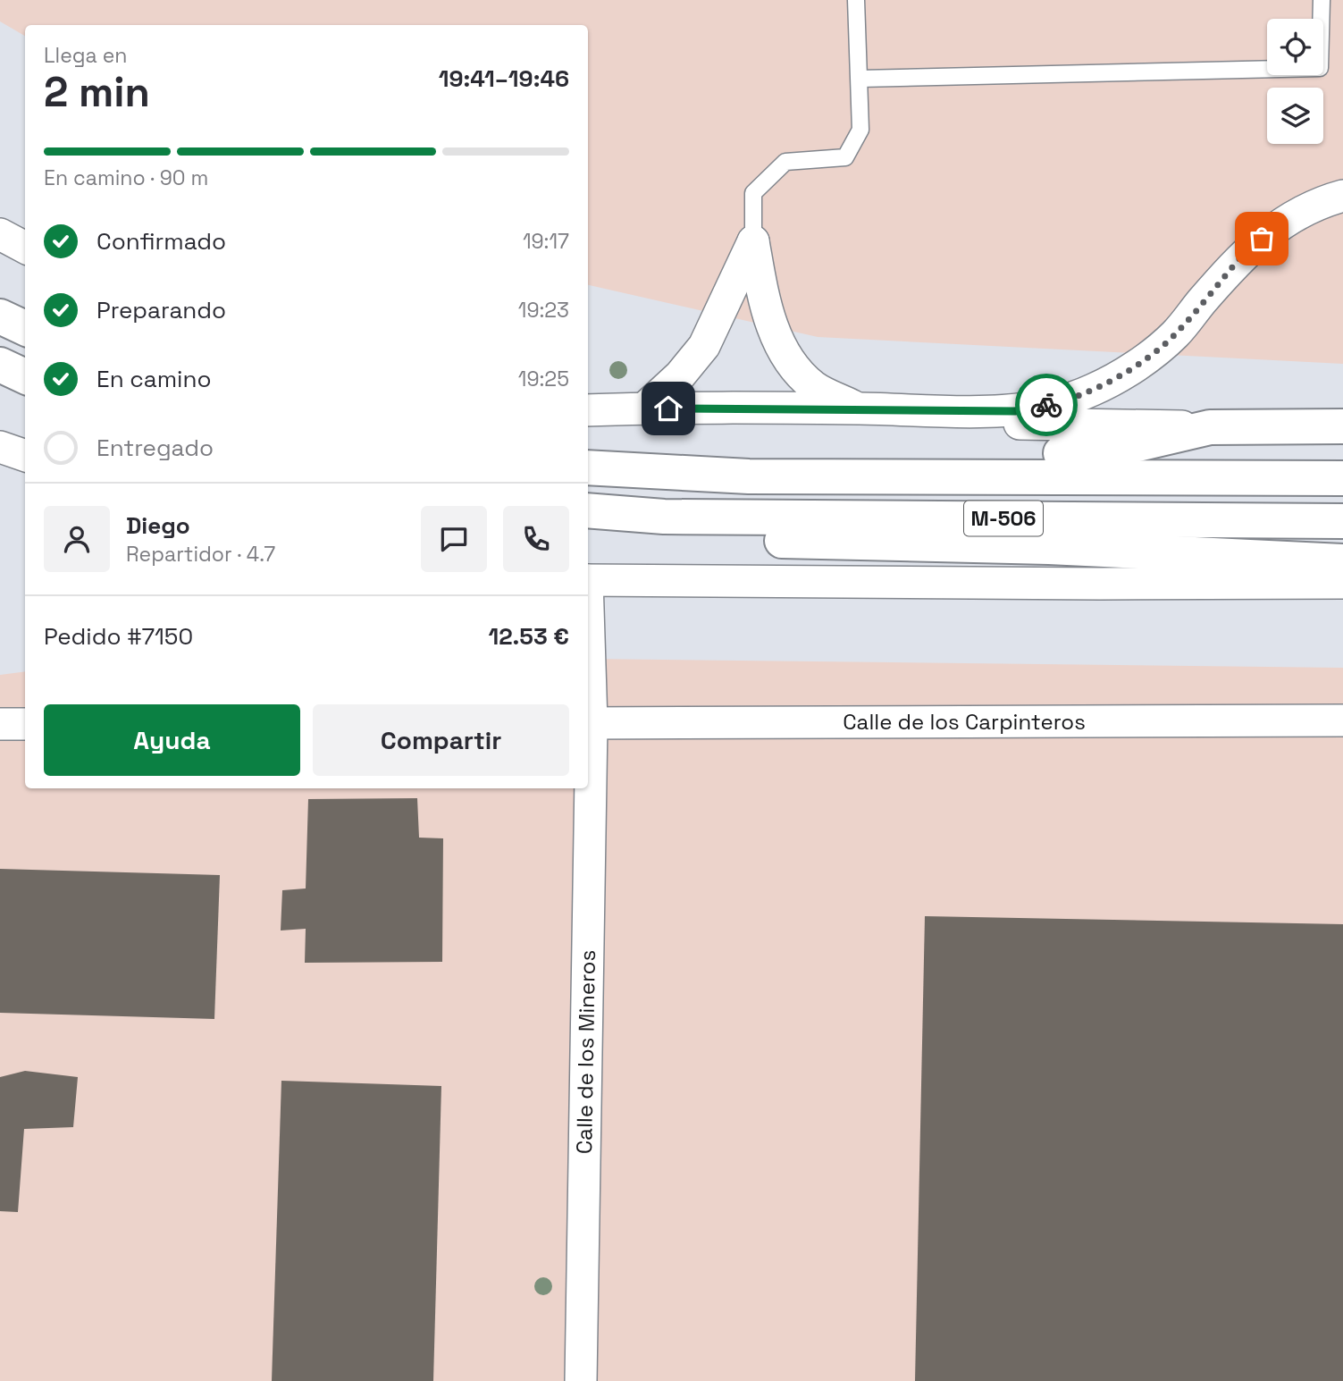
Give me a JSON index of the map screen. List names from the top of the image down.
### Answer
{
  "streets": {
    "highway": ["M-506"],
    "street": ["Calle de los Carpinteros", "Calle de los Mineros"]
  },
  "page": {
    "heading": ["2 min", "Llega en", "19:41–19:46"],
    "panel": [
      "Diego",
      "Repartidor · 4.7",
      "Pedido #7150",
      "12.53 €"
    ],
    "bar": "En camino · 90 m",
    "list": [
      ["Confirmado", "19:17"],
      ["Preparando", "19:23"],
      ["En camino", "19:25"],
      "Entregado"
    ],
    "buttons": ["Ayuda", "Compartir"]
  }
}
